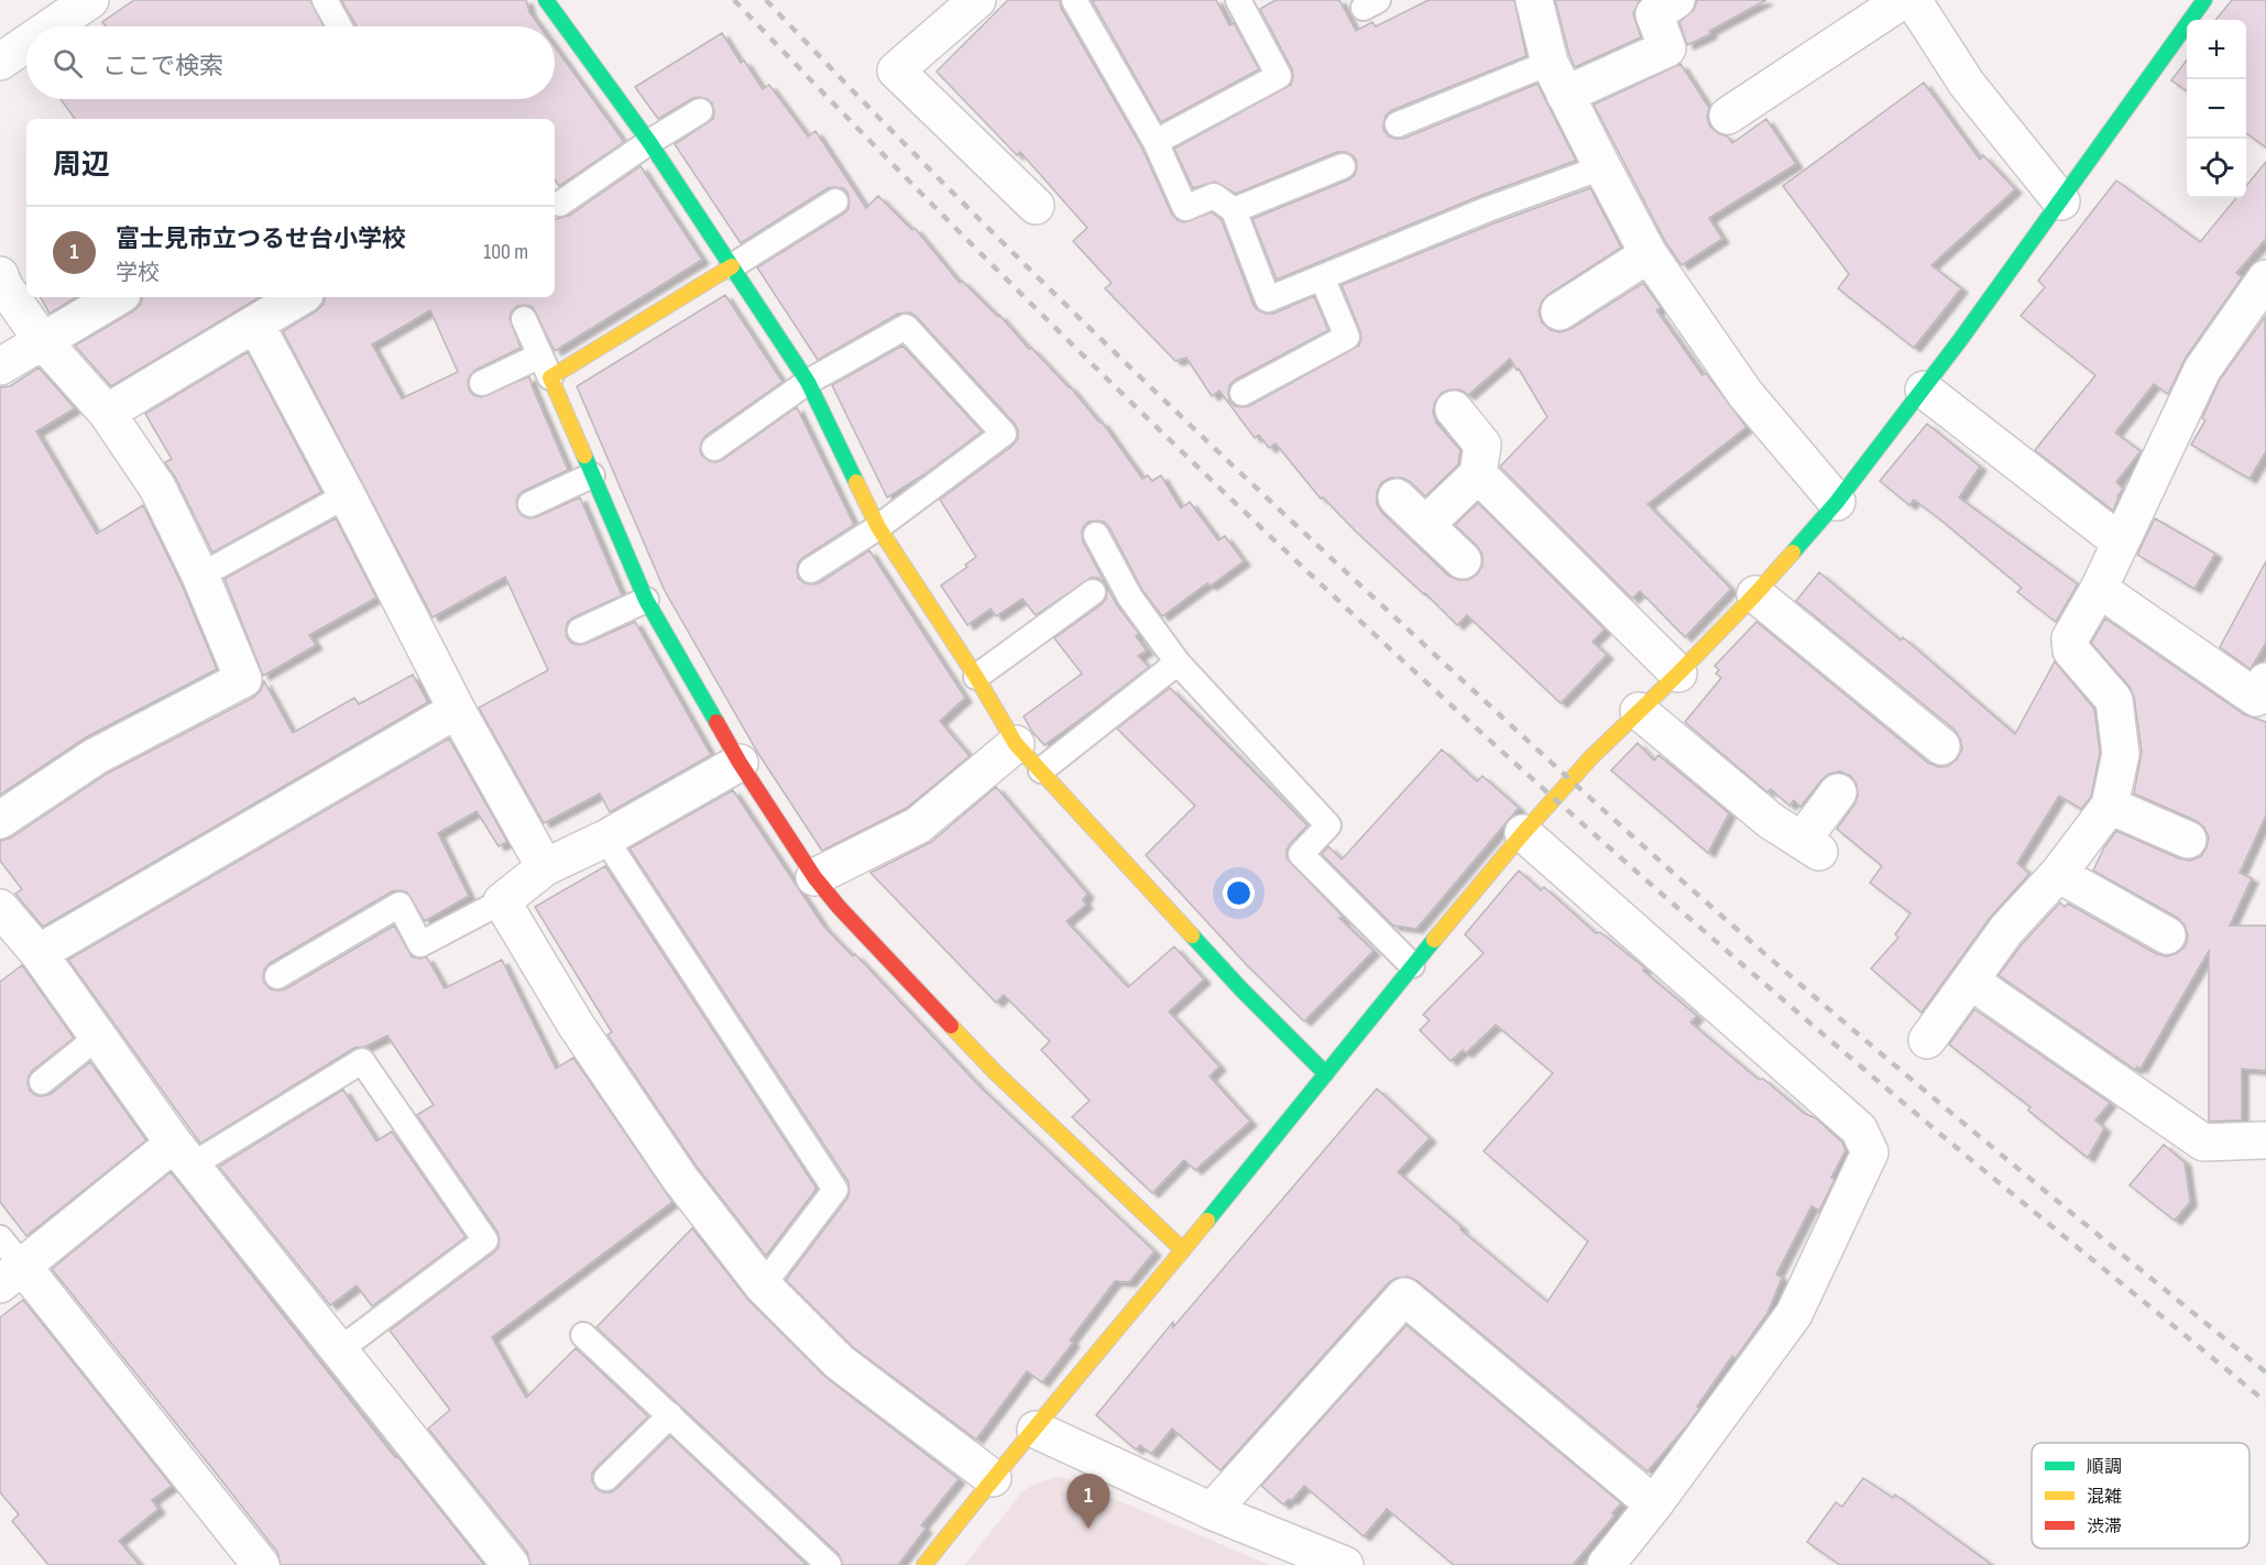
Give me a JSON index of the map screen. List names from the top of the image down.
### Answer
{
  "legend": ["順調", "混雑", "渋滞"],
  "page": {
    "map_buttons": ["+", "−"],
    "search": "ここで検索",
    "heading": "周辺",
    "list": [
      {
        "mark": "1",
        "name": "富士見市立つるせ台小学校",
        "note": "学校",
        "value": "100 m"
      }
    ],
    "pins": "1"
  }
}
